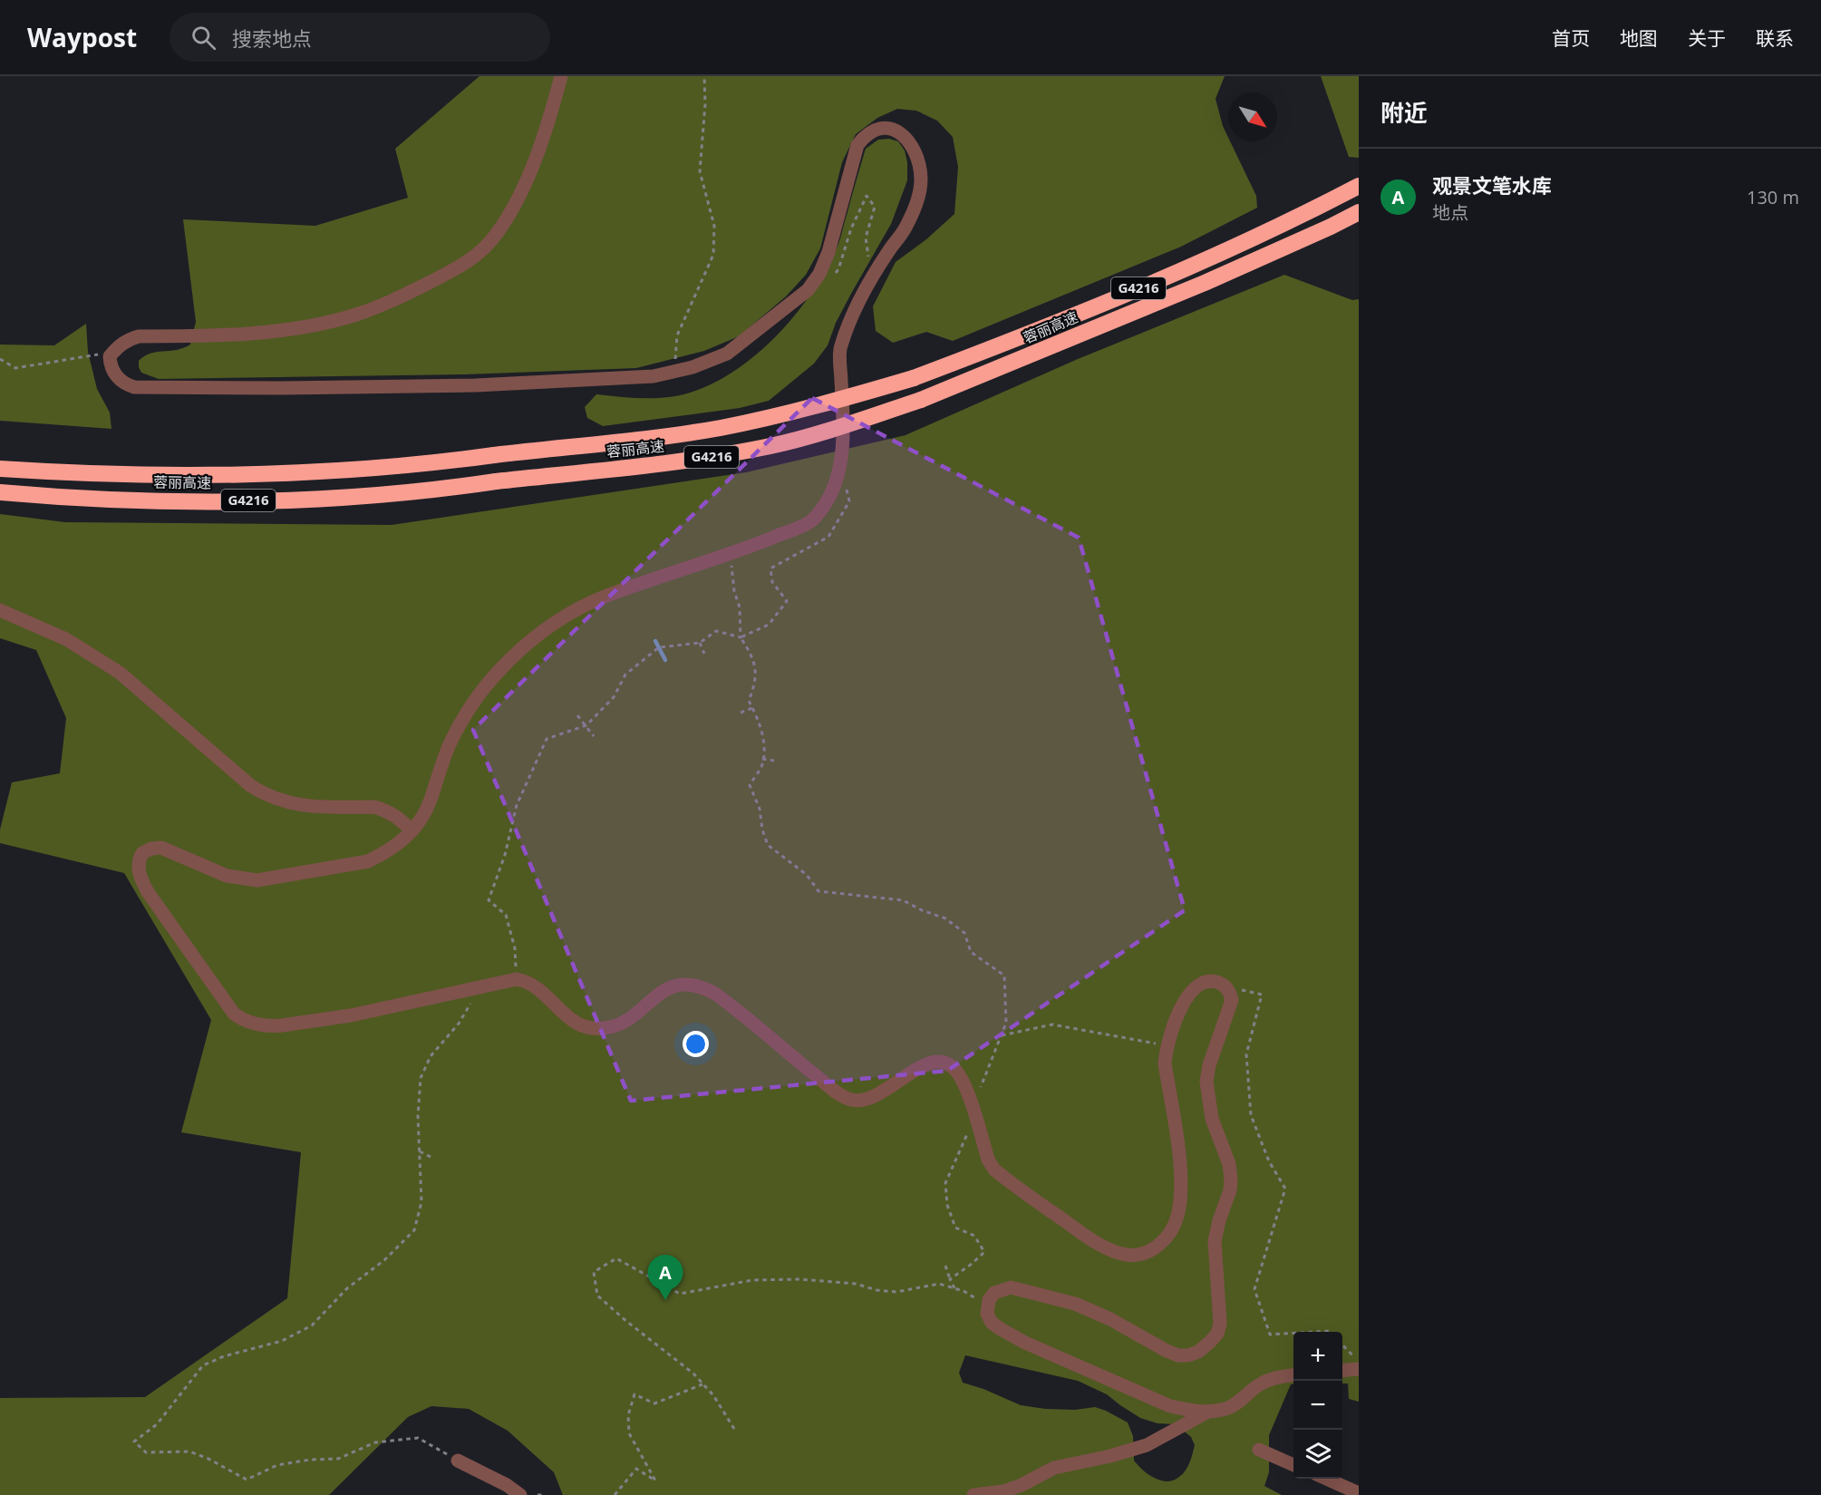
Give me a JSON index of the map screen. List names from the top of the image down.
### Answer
{
  "streets": {
    "highway": ["G4216", "蓉丽高速"]
  },
  "north": "bottom right",
  "page": {
    "header": "Waypost",
    "search": "搜索地点",
    "nav": [
      "首页",
      "地图",
      "关于",
      "联系"
    ],
    "heading": "附近",
    "list": [
      {
        "mark": "A",
        "name": "观景文笔水库",
        "note": "地点",
        "value": "130 m"
      }
    ],
    "pins": "A",
    "map_buttons": ["+", "−"]
  }
}
